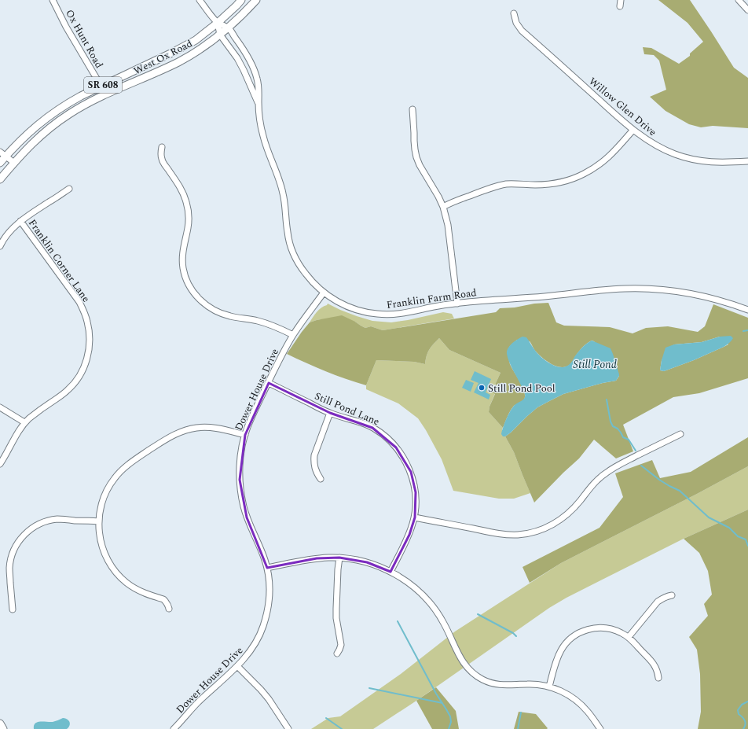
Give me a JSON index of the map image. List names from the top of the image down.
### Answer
{
  "streets": {
    "main road": ["West Ox Road", "SR 608"],
    "street": [
      "Ox Hunt Road",
      "Willow Glen Drive",
      "Franklin Corner Lane",
      "Franklin Farm Road",
      "Dower House Drive",
      "Still Pond Lane"
    ]
  },
  "crossings": [
    ["Ox Hunt Road", "West Ox Road"],
    ["West Ox Road", "Franklin Farm Road"],
    ["Franklin Farm Road", "Dower House Drive"],
    ["Dower House Drive", "Still Pond Lane"]
  ],
  "water": ["Still Pond"],
  "places": ["Still Pond Pool"]
}
